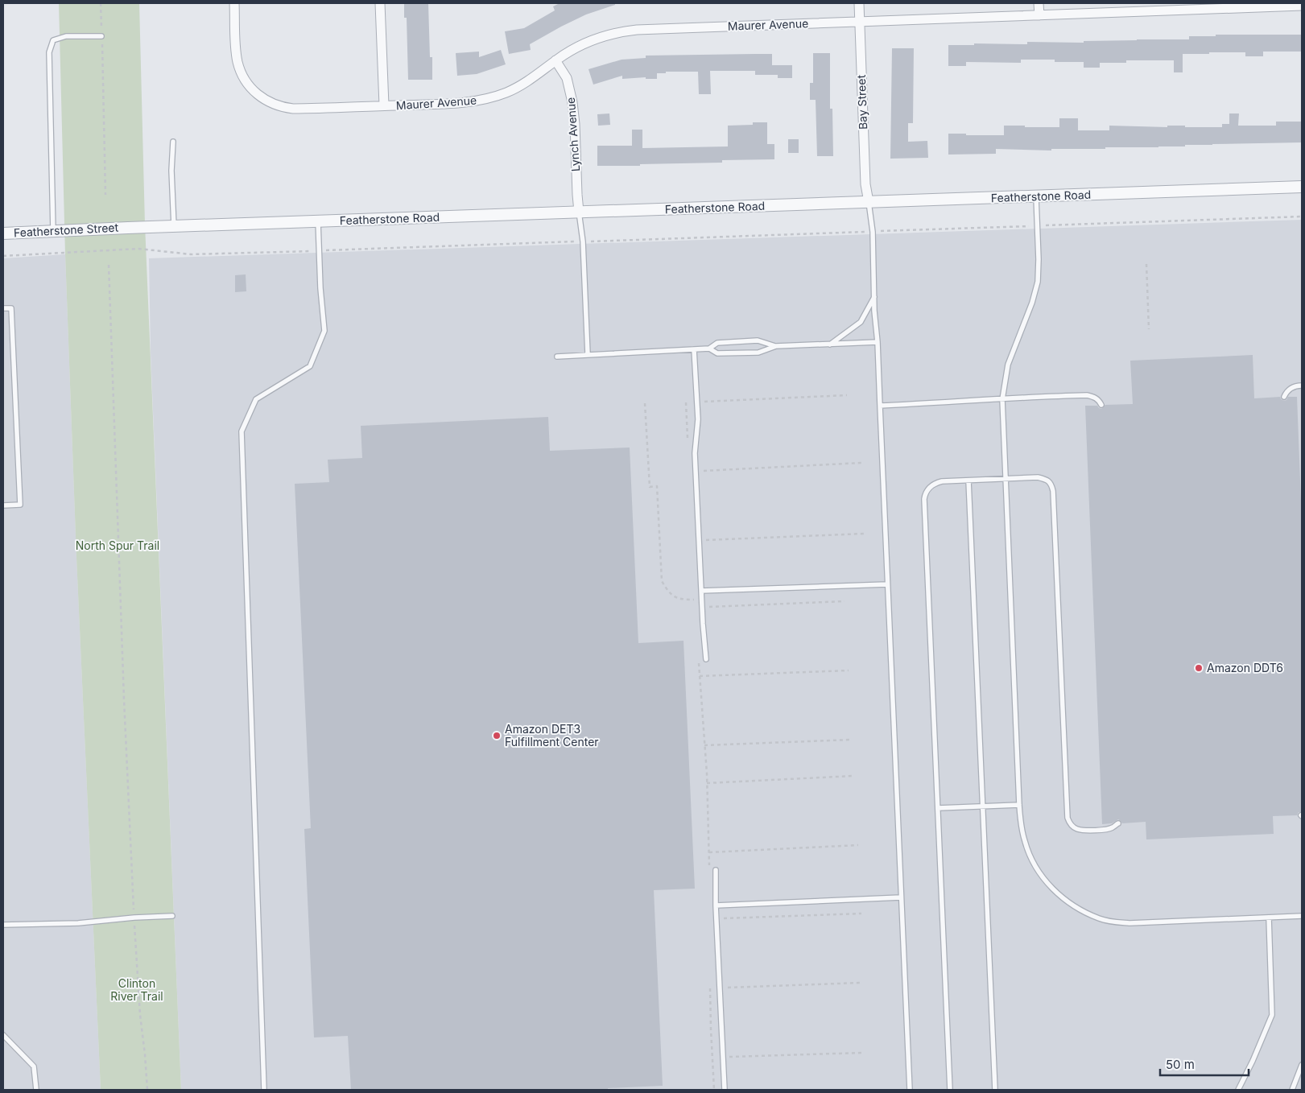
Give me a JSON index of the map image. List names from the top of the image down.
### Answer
{
  "streets": {
    "street": [
      "Maurer Avenue",
      "Bay Street",
      "Lynch Avenue",
      "Featherstone Road",
      "Featherstone Street"
    ]
  },
  "crossings": [
    ["Maurer Avenue", "Bay Street"],
    ["Maurer Avenue", "Lynch Avenue"],
    ["Bay Street", "Featherstone Road"],
    ["Lynch Avenue", "Featherstone Road"],
    ["Featherstone Road", "Featherstone Street"]
  ],
  "parks": ["North Spur Trail", "Clinton River Trail"],
  "places": ["Amazon DDT6", "Amazon DET3 Fulfillment Center"],
  "scale_bar": "50 m"
}
